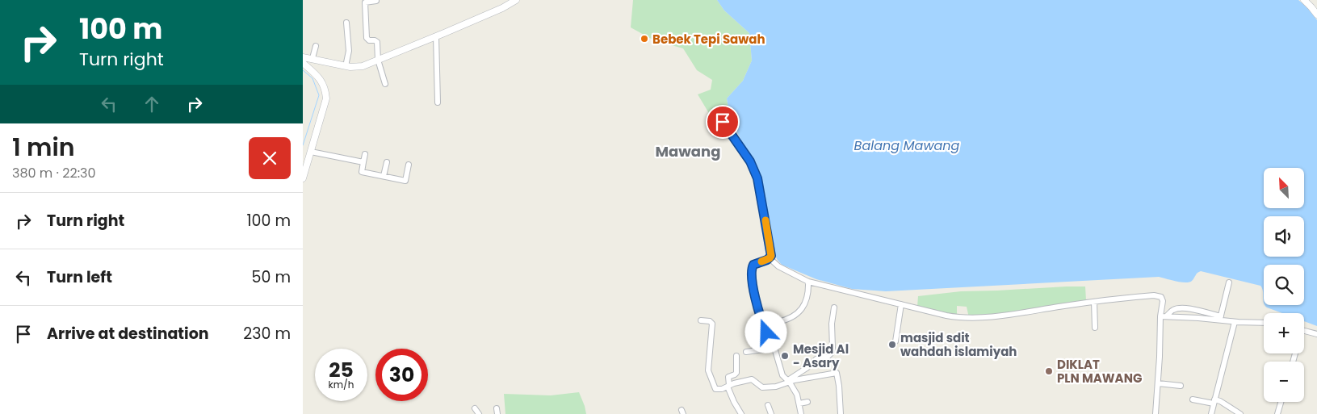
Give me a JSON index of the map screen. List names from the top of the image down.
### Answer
{
  "districts": ["Mawang"],
  "water": ["Balang Mawang"],
  "places": [
    "Bebek Tepi Sawah",
    "masjid sdit wahdah islamiyah",
    "Mesjid Al - Asary",
    "DIKLAT PLN MAWANG"
  ],
  "north": "top left",
  "page": {
    "turn": ["100 m", "Turn right"],
    "heading": ["1 min", "380 m · 22:30"],
    "map_buttons": ["+", "−"],
    "list": [
      {
        "name": "Turn right",
        "value": "100 m"
      },
      {
        "name": "Turn left",
        "value": "50 m"
      },
      {
        "name": "Arrive at destination",
        "value": "230 m"
      }
    ],
    "speed": "25 km/h",
    "limit": "30"
  }
}
